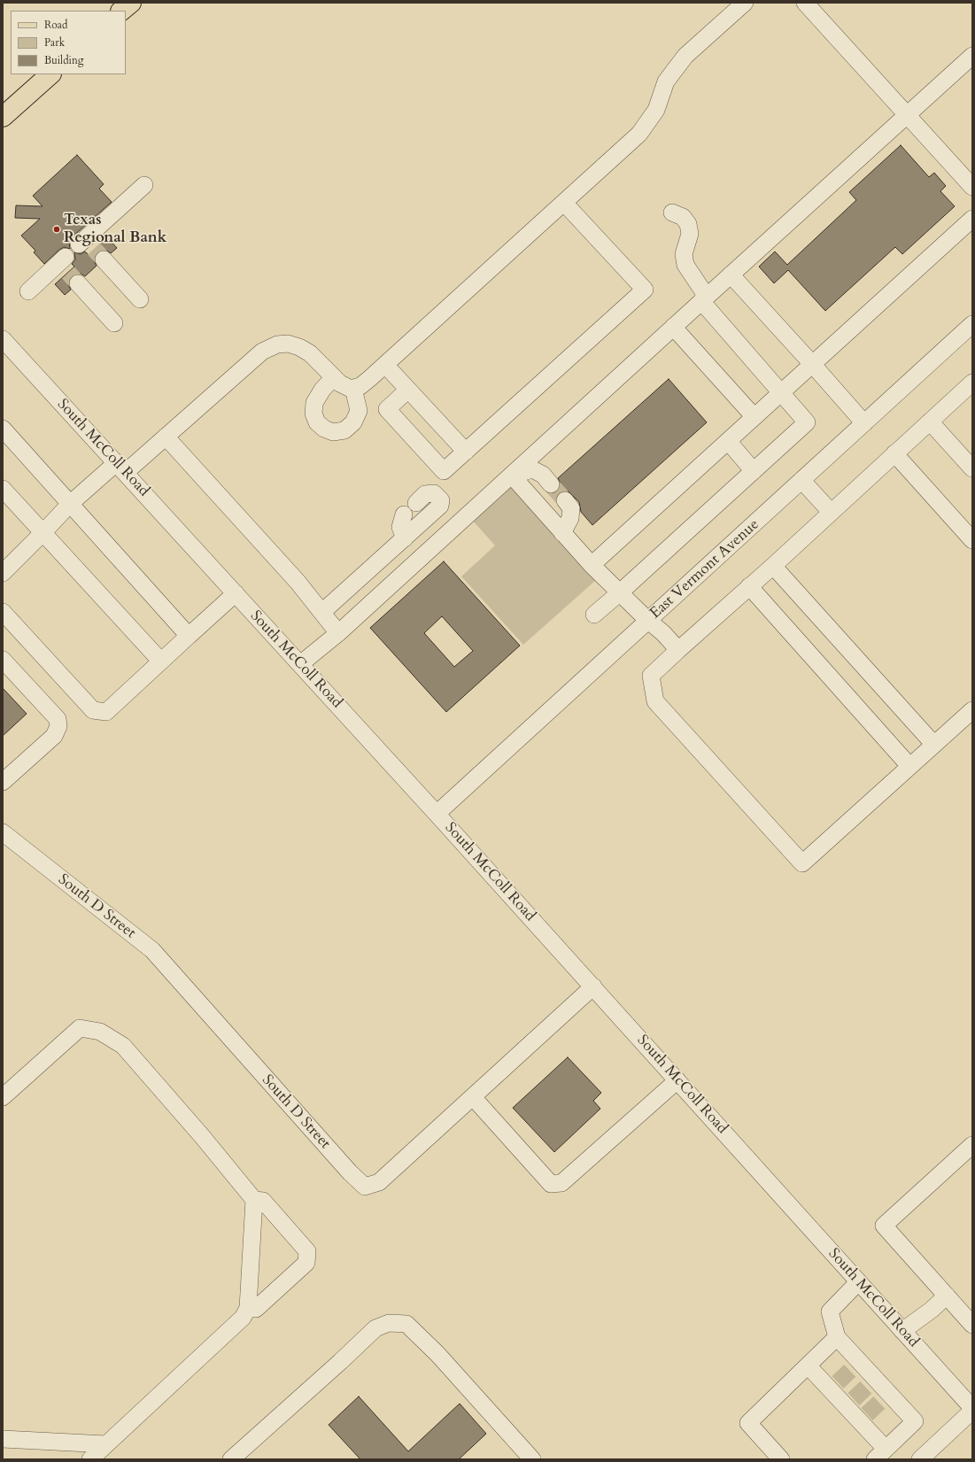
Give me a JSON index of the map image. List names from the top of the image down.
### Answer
{
  "streets": {
    "street": ["South McColl Road", "East Vermont Avenue", "South D Street"]
  },
  "crossings": [
    ["South McColl Road", "East Vermont Avenue"],
    ["South McColl Road", "South D Street"]
  ],
  "places": ["Texas Regional Bank"],
  "legend": ["Road", "Park", "Building"]
}
